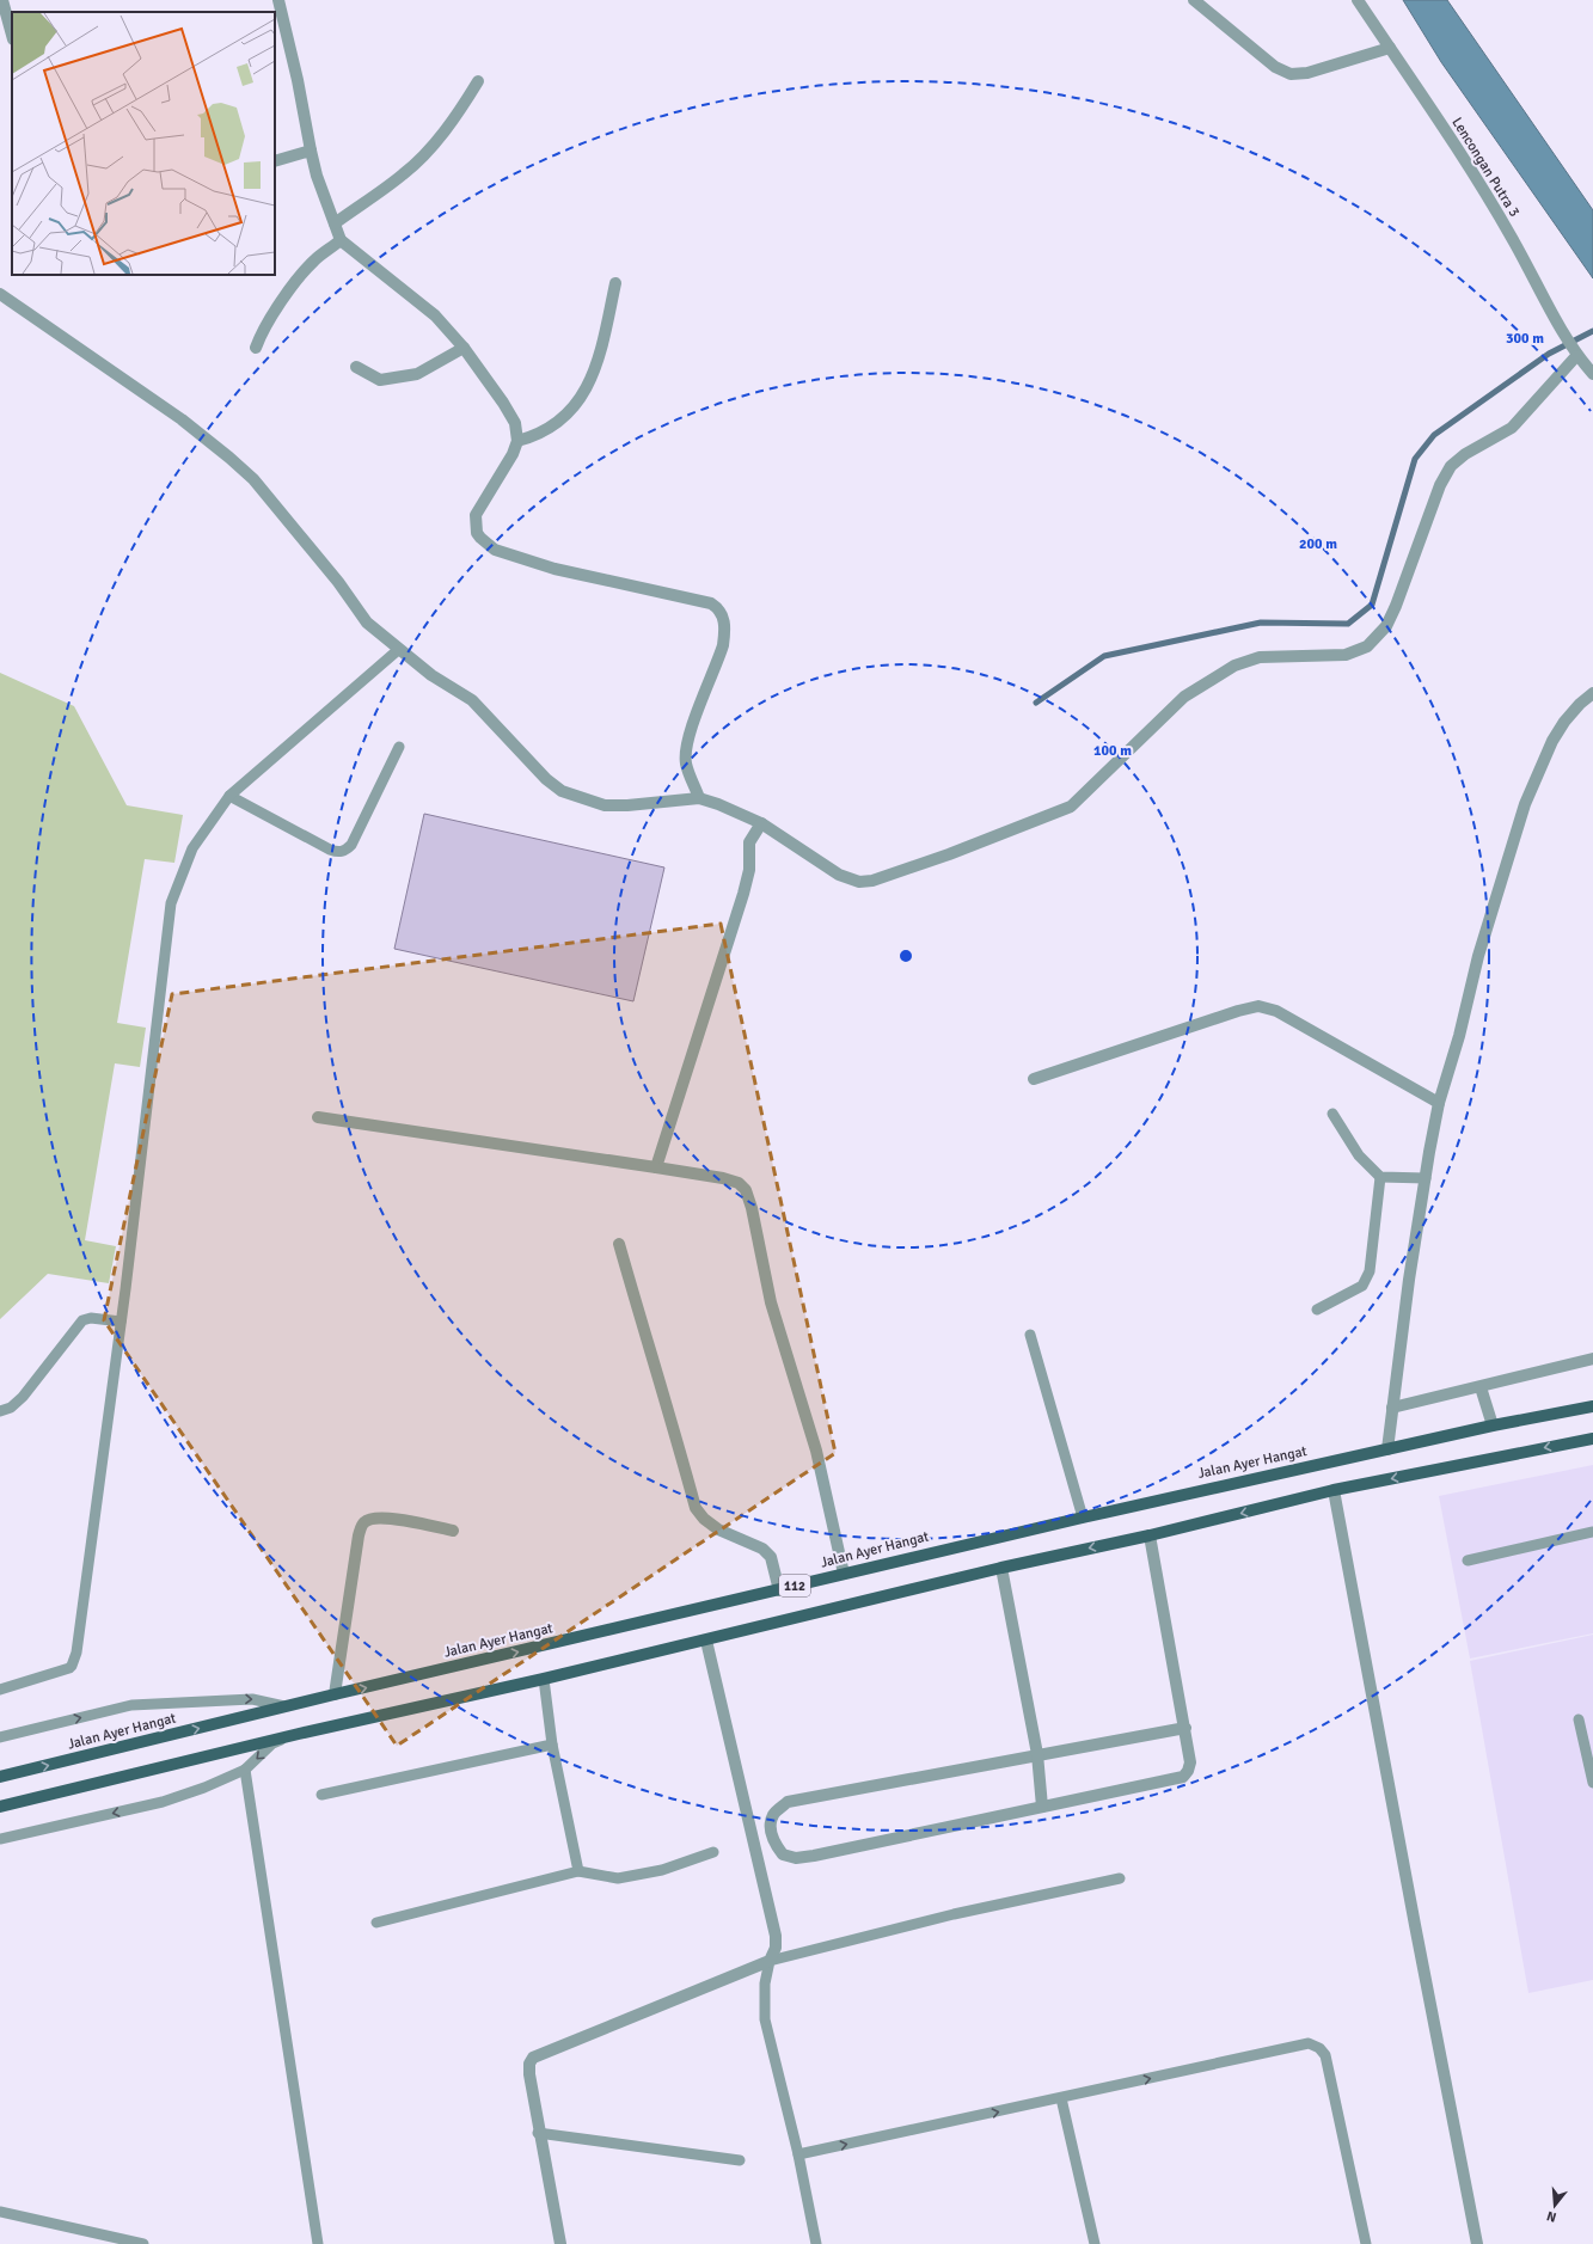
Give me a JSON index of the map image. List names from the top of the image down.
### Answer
{
  "streets": {
    "main road": ["Jalan Ayer Hangat", "112"],
    "street": ["Lencongan Putra 3"]
  },
  "north": "bottom",
  "rings": ["300 m", "200 m", "100 m"]
}
